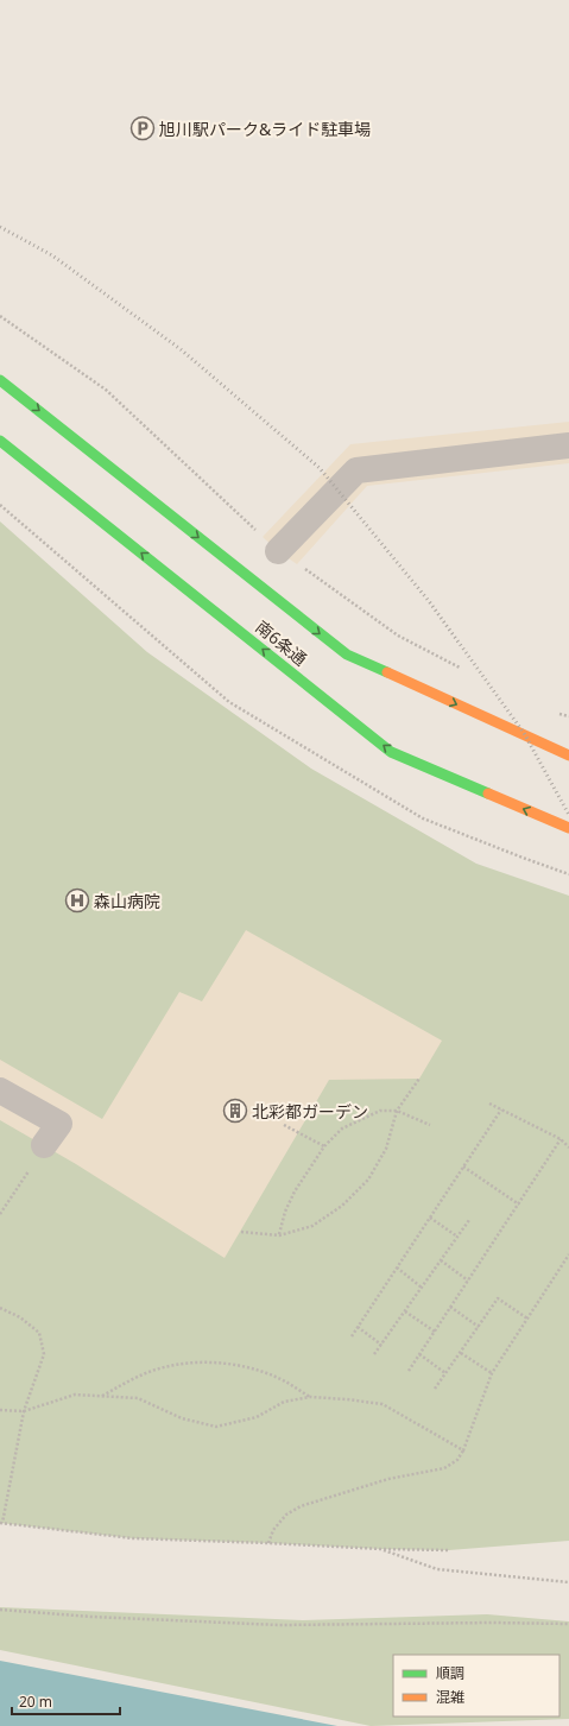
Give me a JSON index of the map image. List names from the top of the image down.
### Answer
{
  "streets": {
    "street": ["南6条通"]
  },
  "places": {
    "parking": ["旭川駅パーク&ライド駐車場"],
    "hospital": ["森山病院"],
    "building": ["北彩都ガーデン"]
  },
  "legend": ["順調", "混雑"],
  "scale_bar": "20 m"
}
